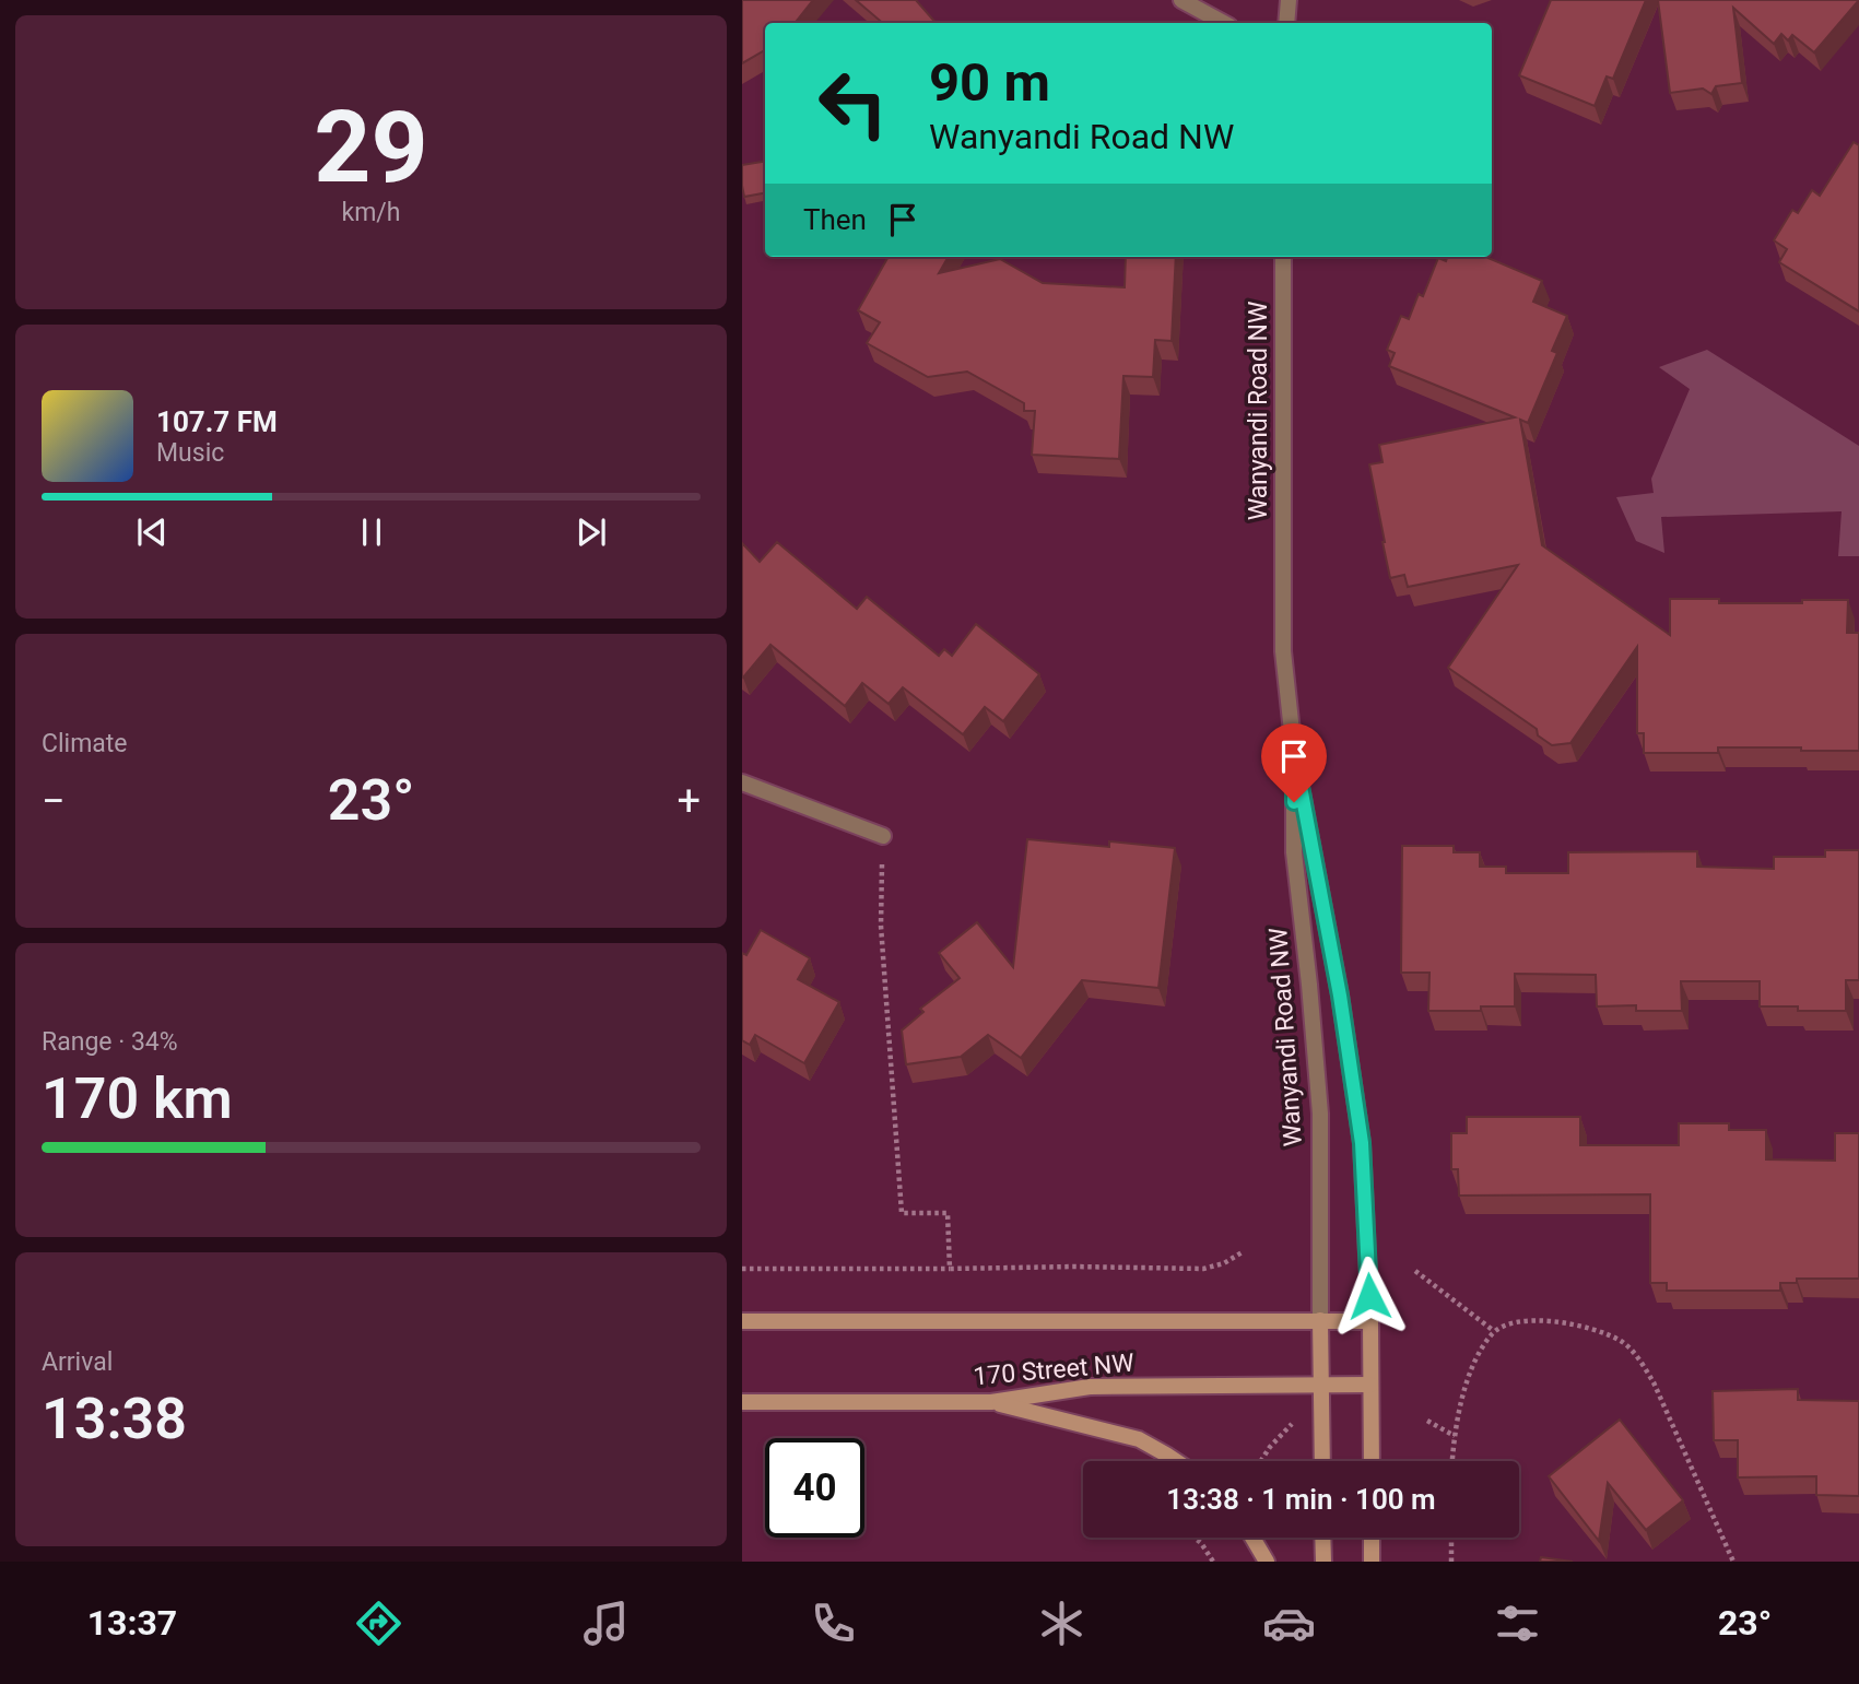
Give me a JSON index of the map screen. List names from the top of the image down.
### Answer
{
  "streets": {
    "main road": ["170 Street NW"],
    "street": ["Wanyandi Road NW"]
  },
  "crossings": [
    ["Wanyandi Road NW", "170 Street NW"]
  ],
  "page": {
    "tile": [
      ["29", "km/h"],
      "Climate",
      ["Range · 34%", "170 km"],
      ["Arrival", "13:38"]
    ],
    "turn": ["90 m", "Wanyandi Road NW"],
    "then": "Then",
    "song": ["107.7 FM", "Music"],
    "heat": ["−", "23°", "+"],
    "limit": "40",
    "trip": "13:38 · 1 min · 100 m",
    "tabs": ["13:37", "23°"]
  }
}
